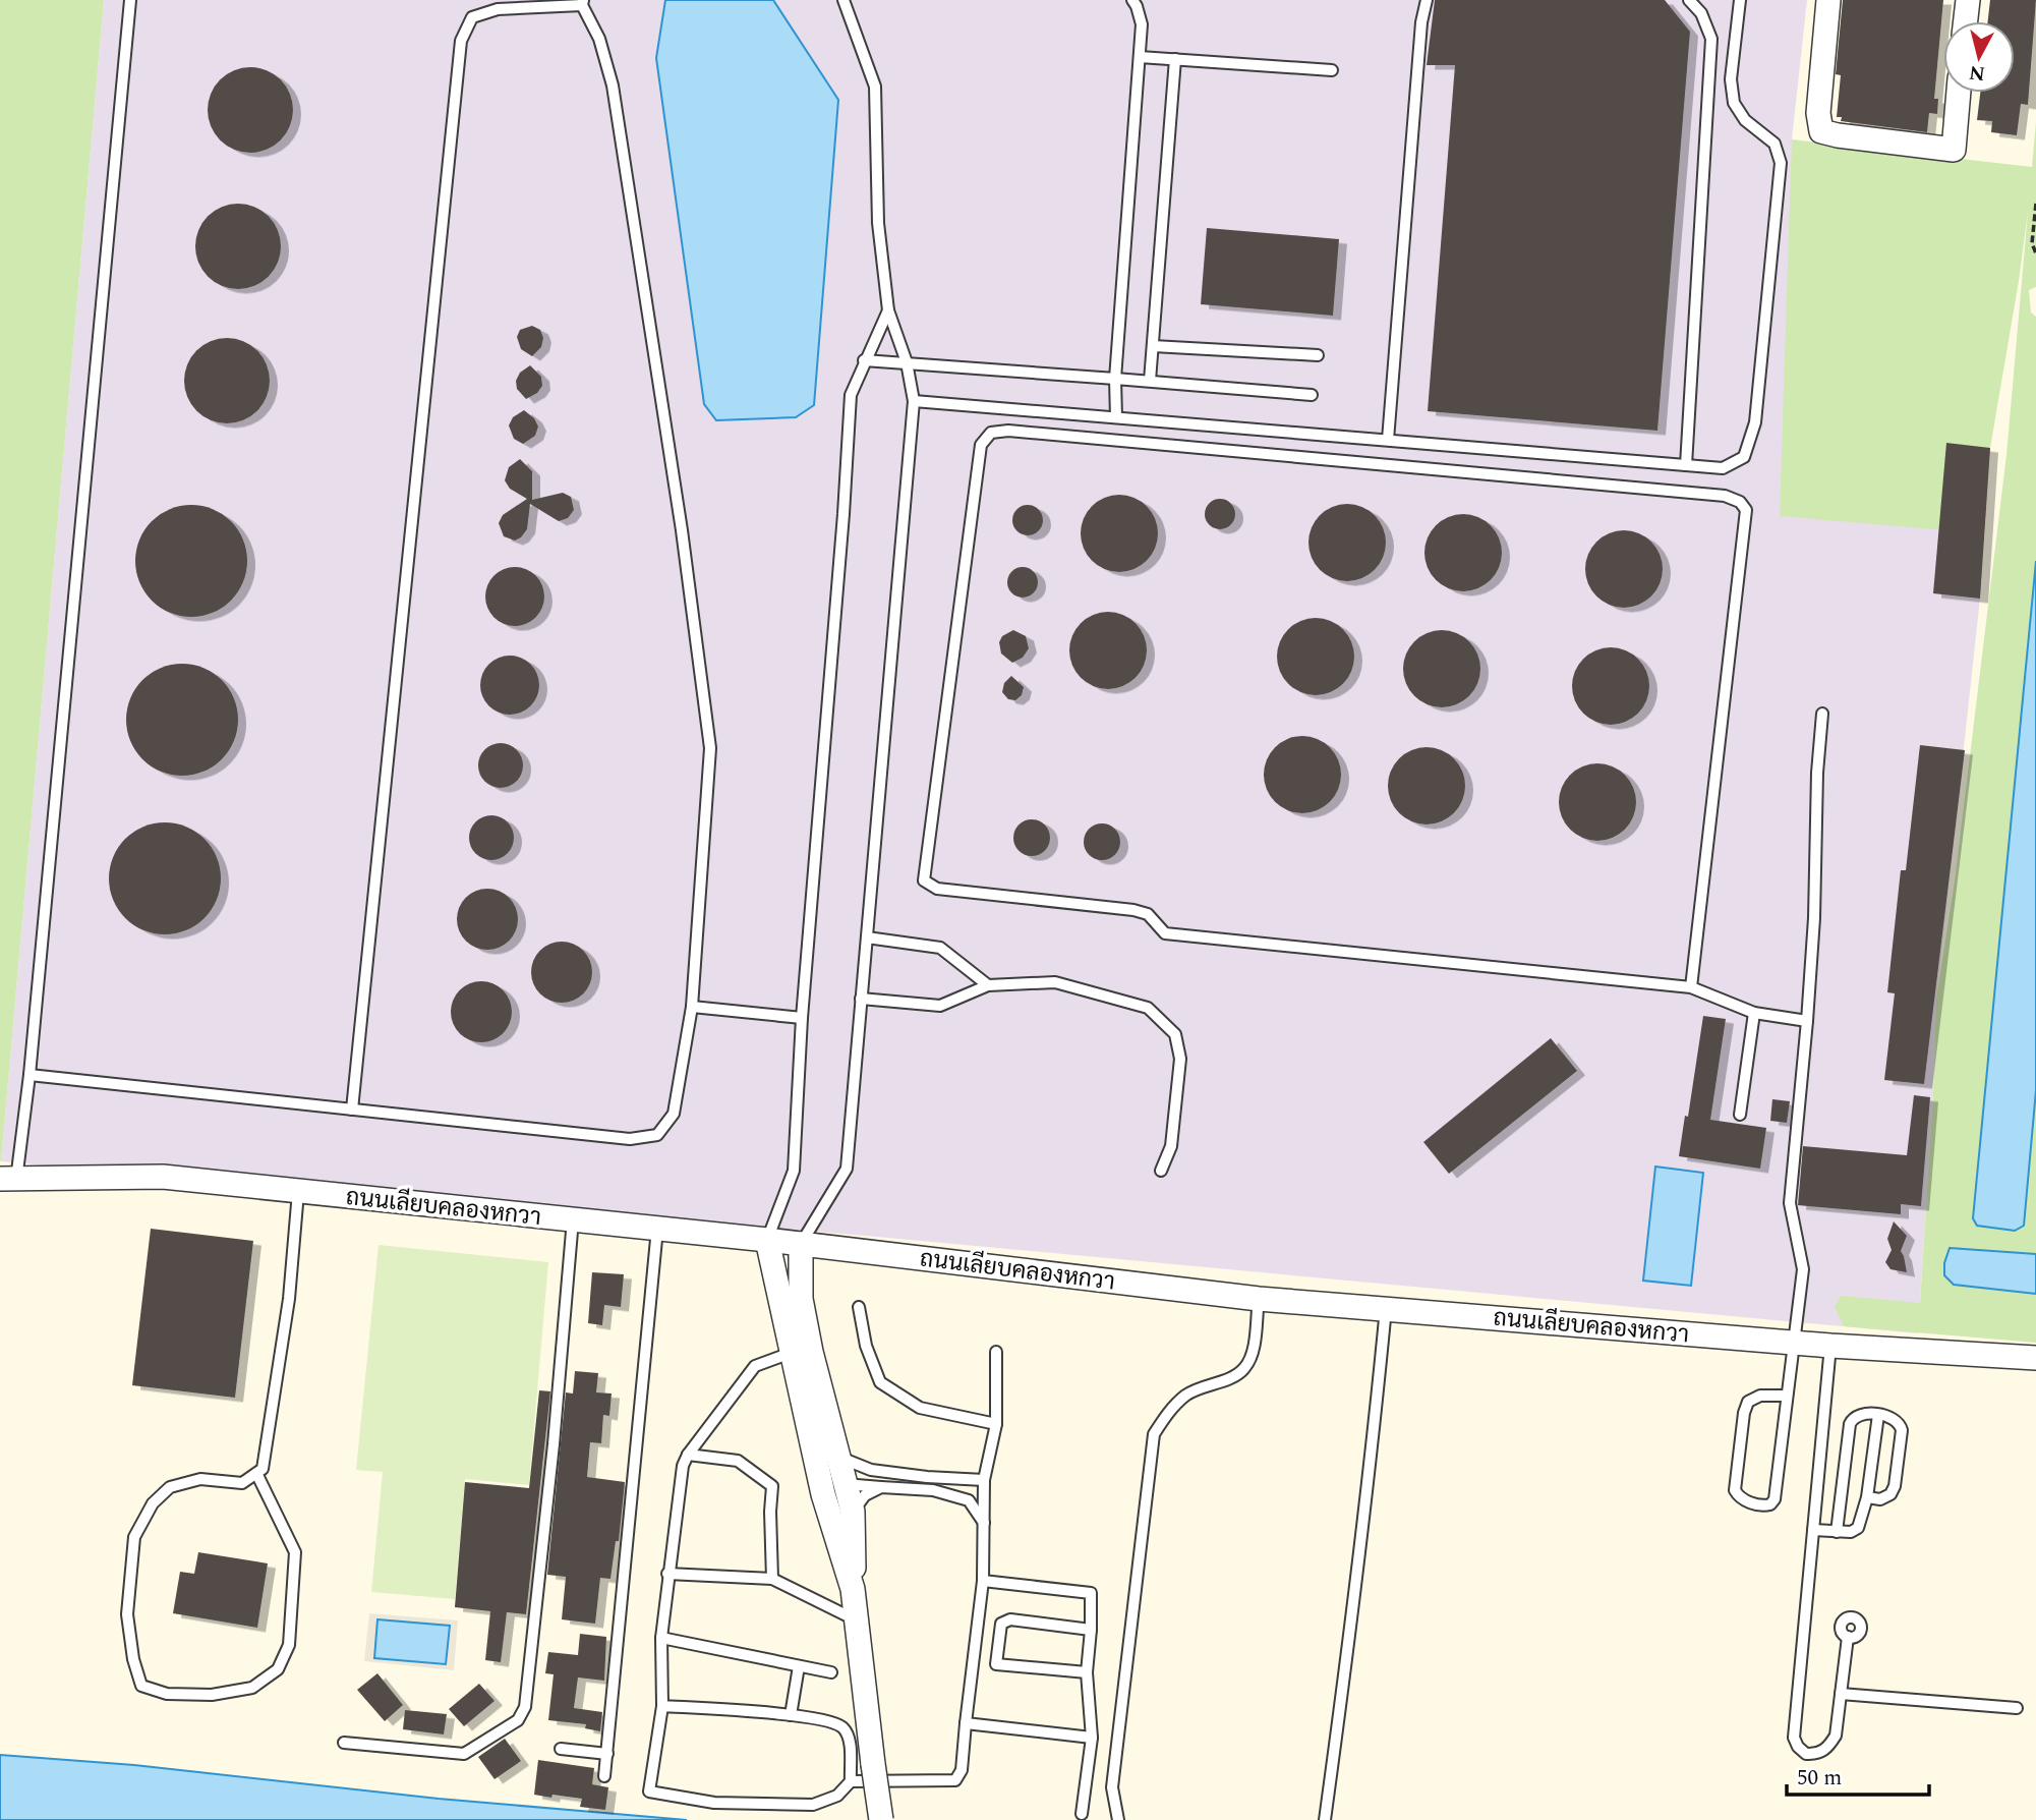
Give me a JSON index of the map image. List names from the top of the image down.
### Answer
{
  "streets": {
    "street": ["ถนนเลียบคลองหกวา"]
  },
  "scale_bar": "50 m",
  "north": "bottom"
}
